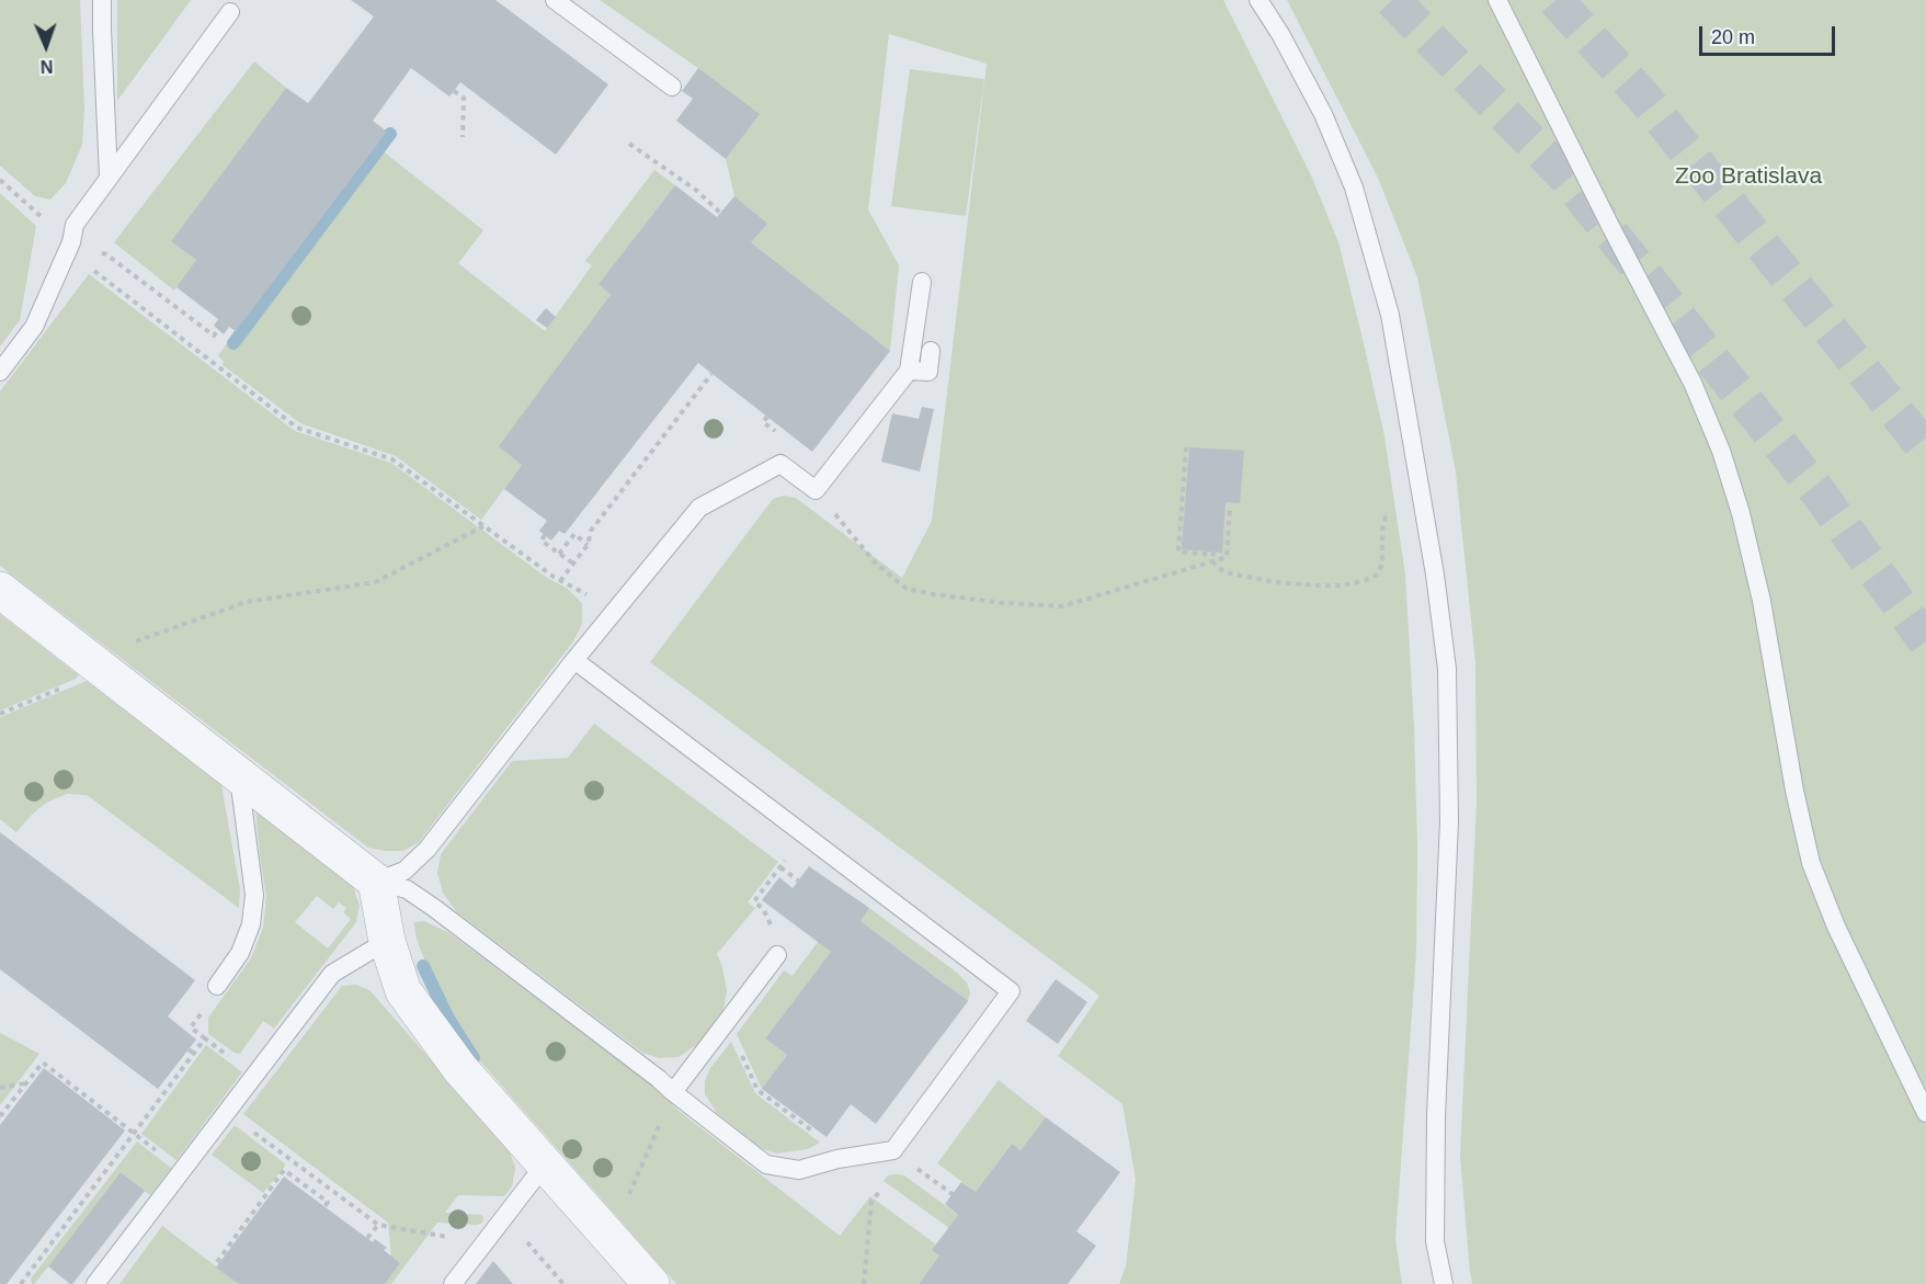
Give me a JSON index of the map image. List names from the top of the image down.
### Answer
{
  "parks": ["Zoo Bratislava"],
  "scale_bar": "20 m",
  "north": "bottom"
}
